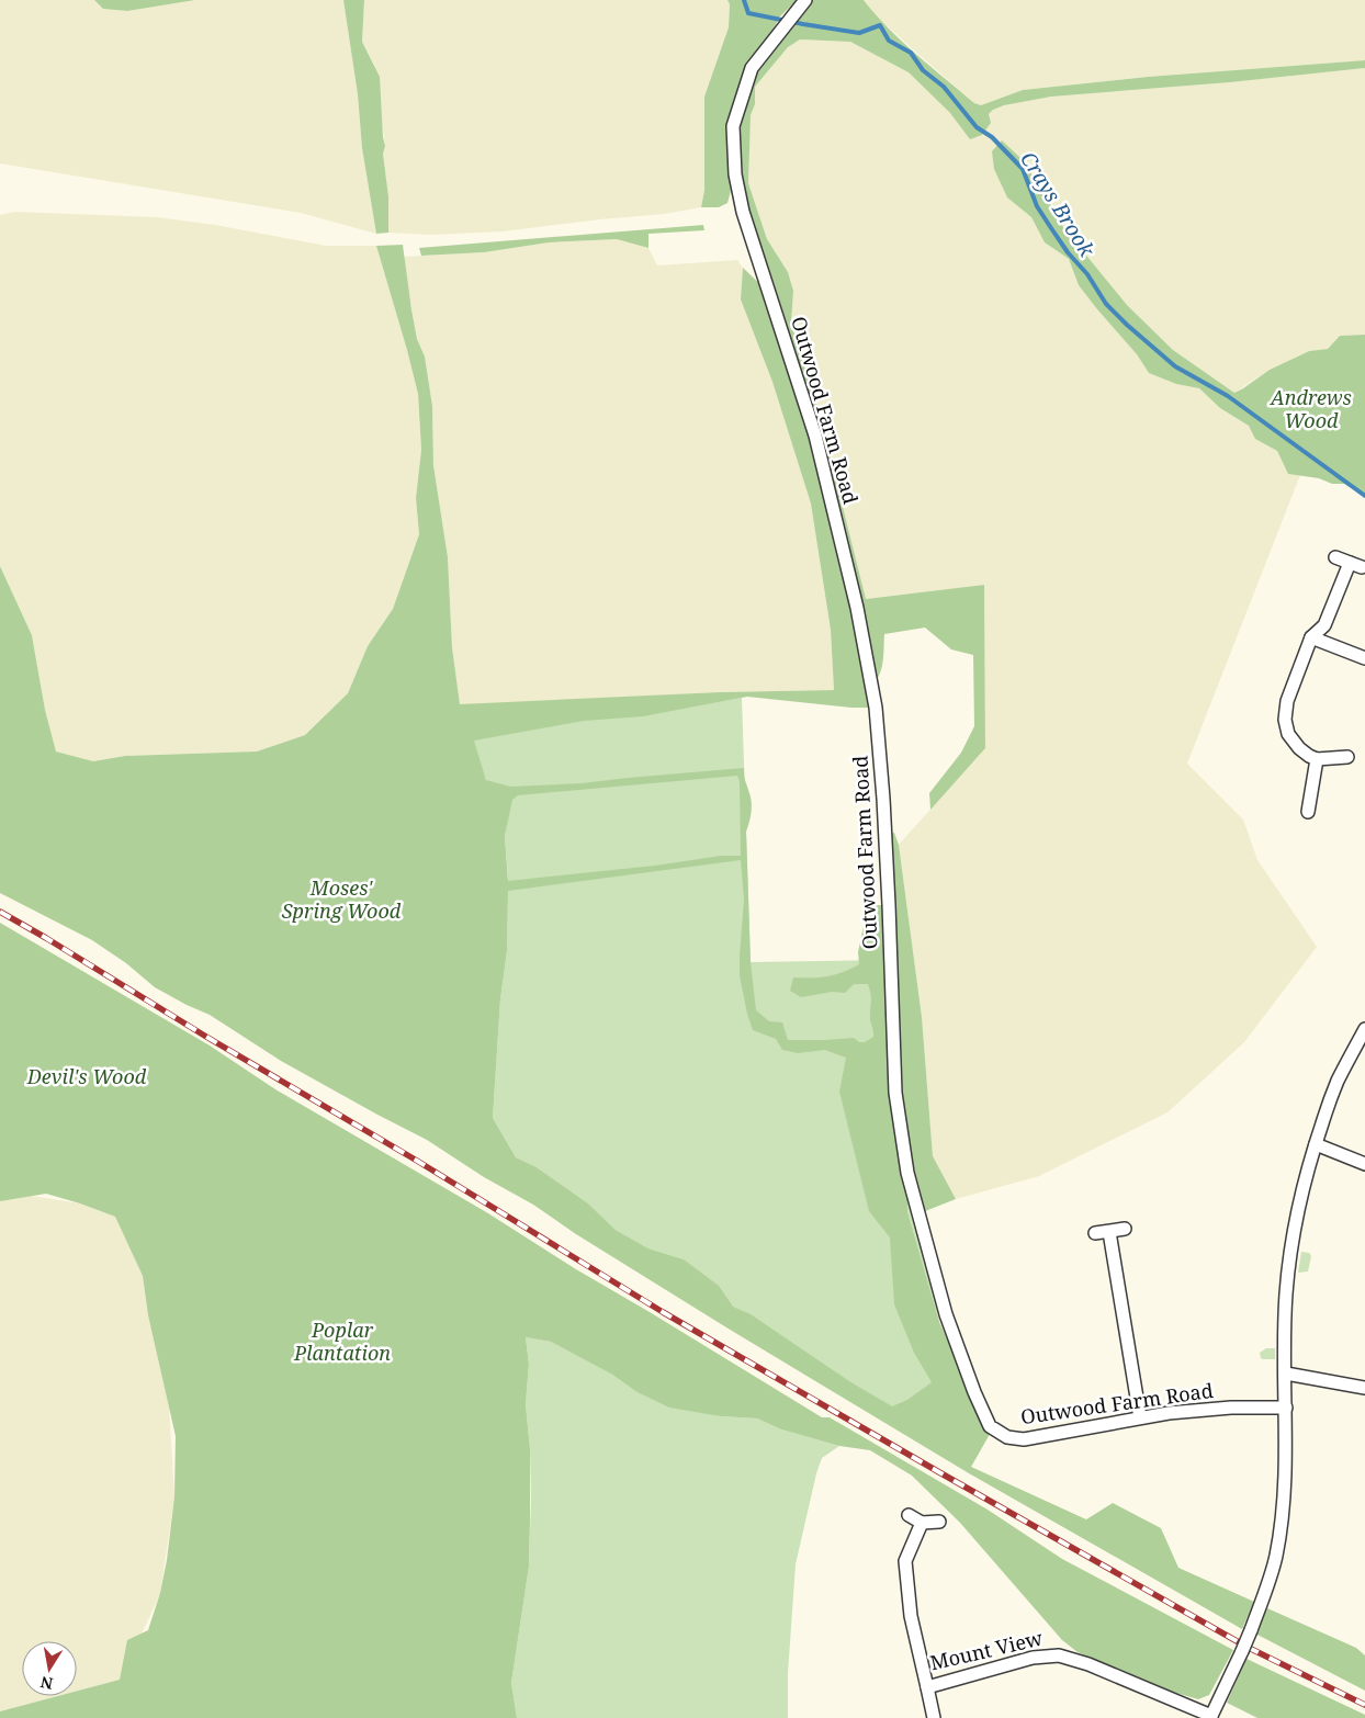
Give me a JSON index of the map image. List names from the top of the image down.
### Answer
{
  "streets": {
    "street": ["Outwood Farm Road", "Mount View"]
  },
  "water": ["Crays Brook"],
  "parks": [
    "Andrews Wood",
    "Moses' Spring Wood",
    "Devil's Wood",
    "Poplar Plantation"
  ],
  "north": "bottom"
}
